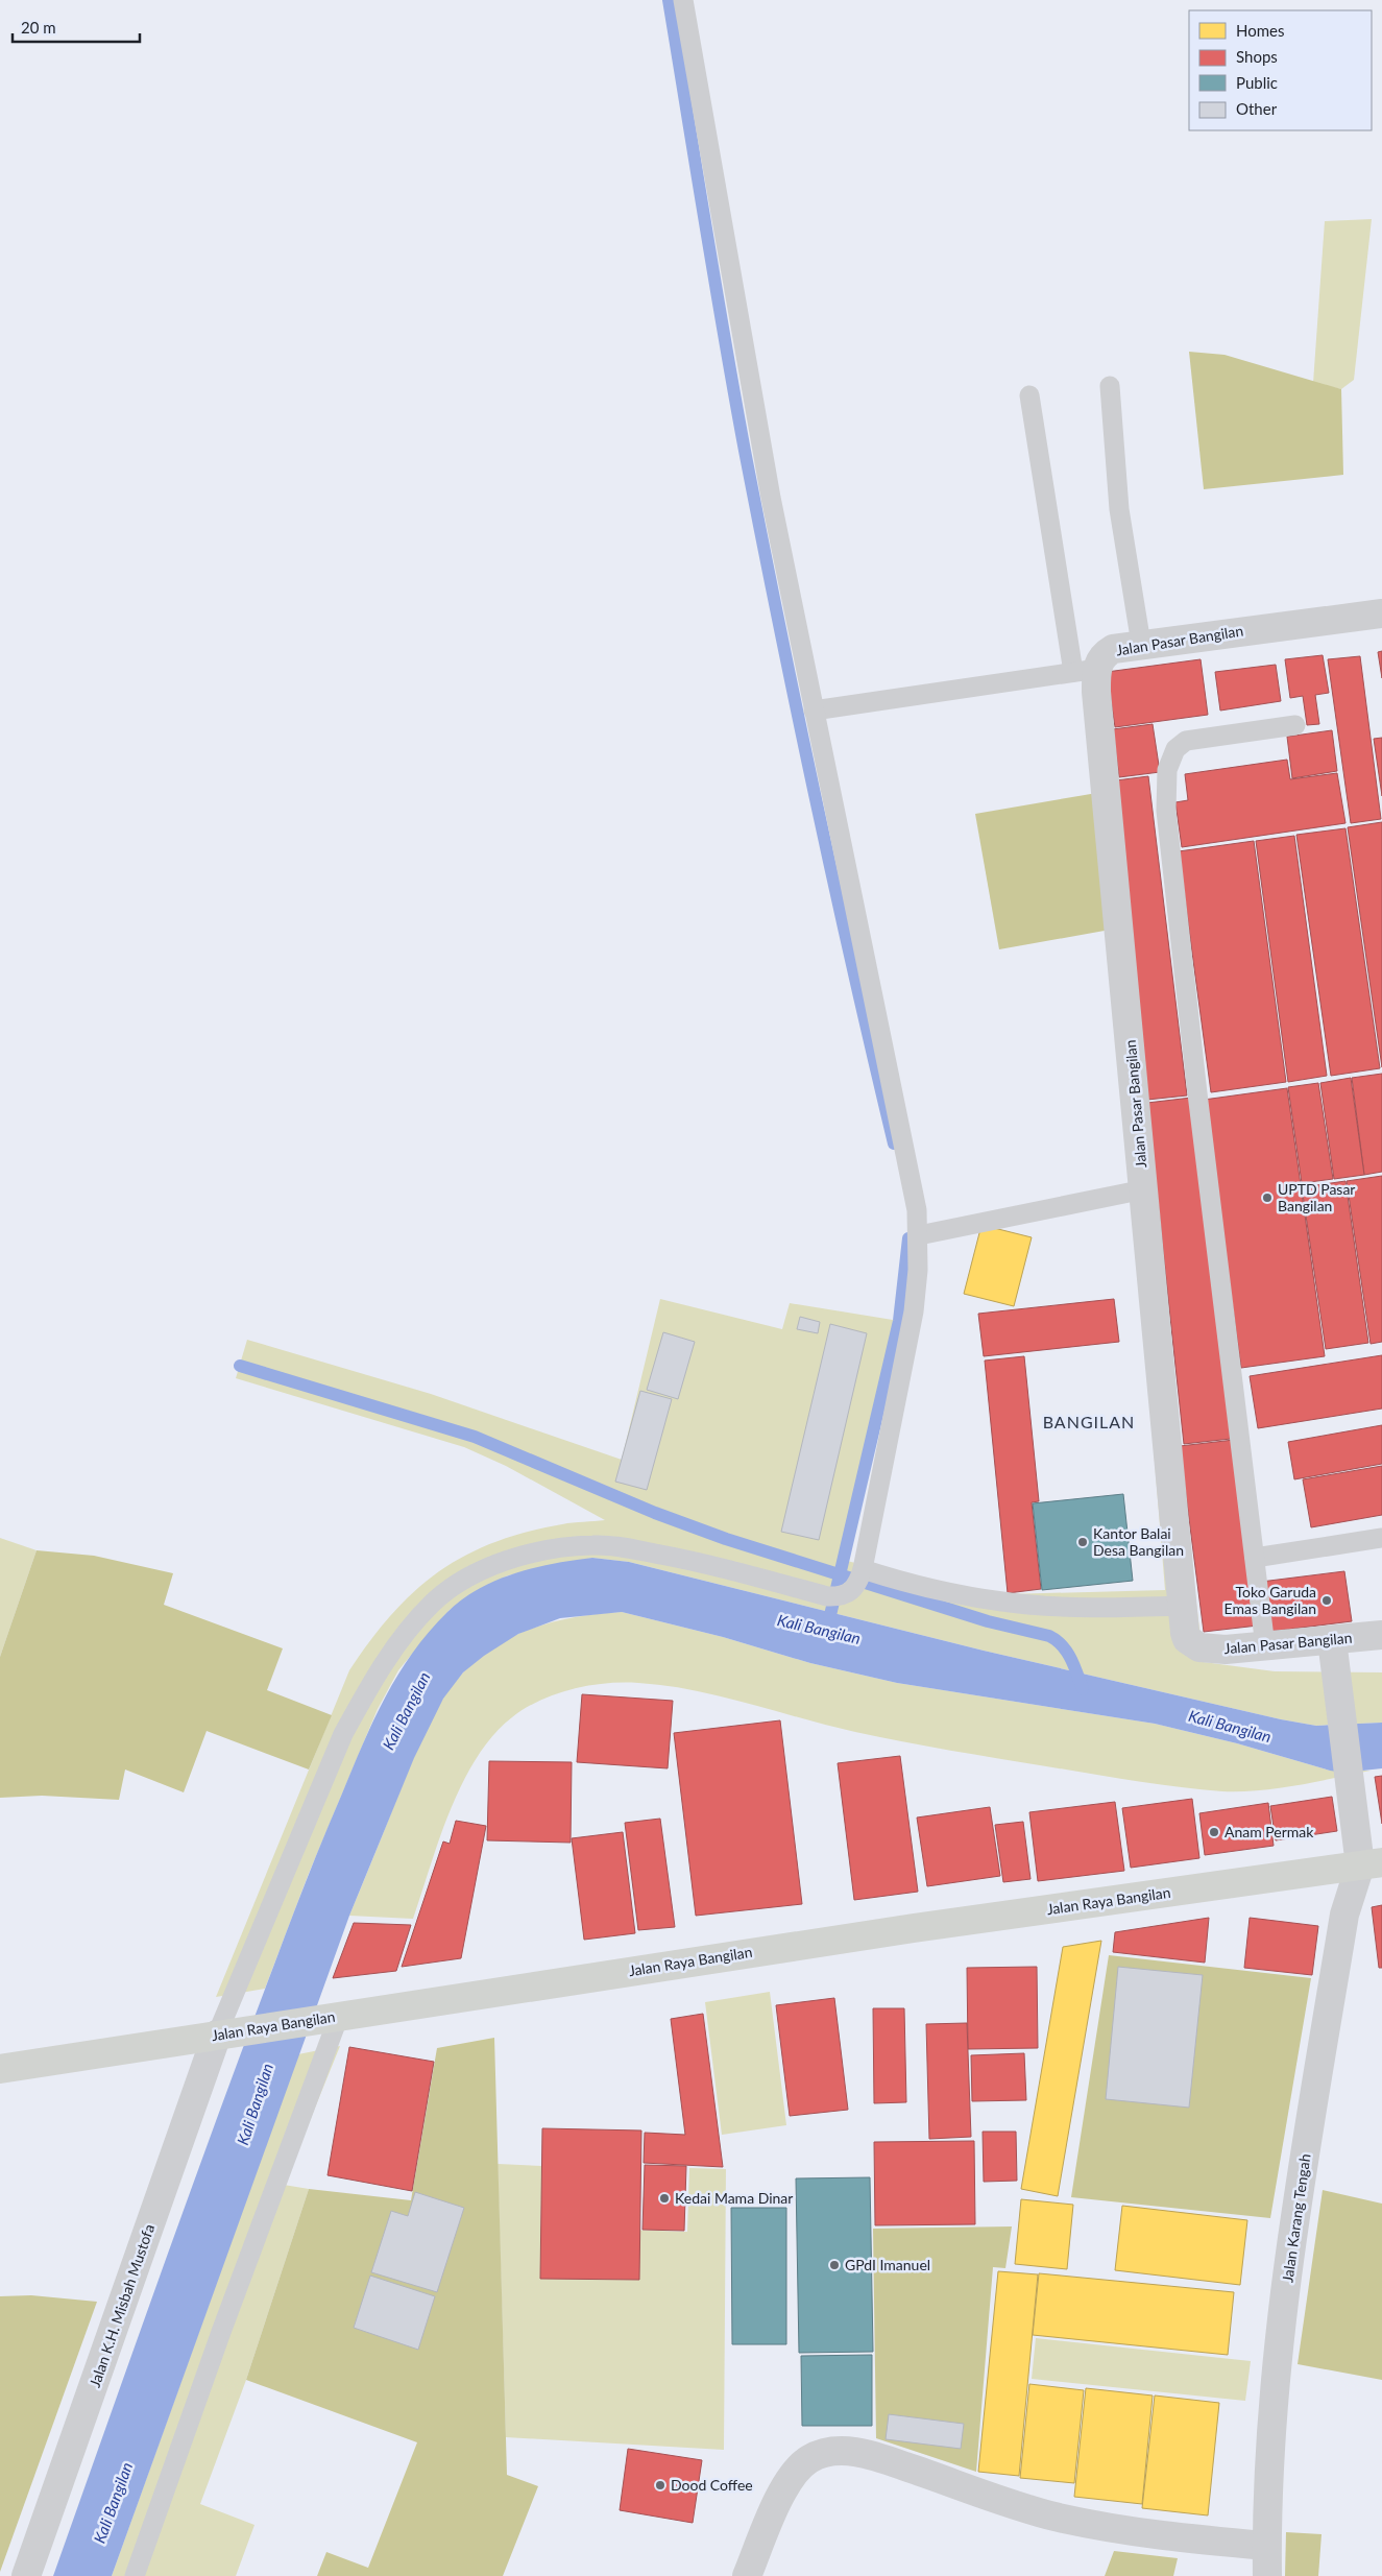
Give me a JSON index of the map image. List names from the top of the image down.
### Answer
{
  "streets": {
    "main road": ["Jalan Raya Bangilan"],
    "street": ["Jalan Pasar Bangilan", "Jalan Karang Tengah", "Jalan K.H. Misbah Mustofa"]
  },
  "crossings": [
    ["Jalan Raya Bangilan", "Jalan Karang Tengah"],
    ["Jalan Raya Bangilan", "Jalan K.H. Misbah Mustofa"]
  ],
  "districts": ["BANGILAN"],
  "water": ["Kali Bangilan"],
  "places": [
    "UPTD Pasar Bangilan",
    "Kantor Balai Desa Bangilan",
    "Toko Garuda Emas Bangilan",
    "Anam Permak",
    "Kedai Mama Dinar",
    "GPdI Imanuel",
    "Dood Coffee"
  ],
  "legend": [
    "Homes",
    "Shops",
    "Public",
    "Other"
  ],
  "scale_bar": "20 m"
}
